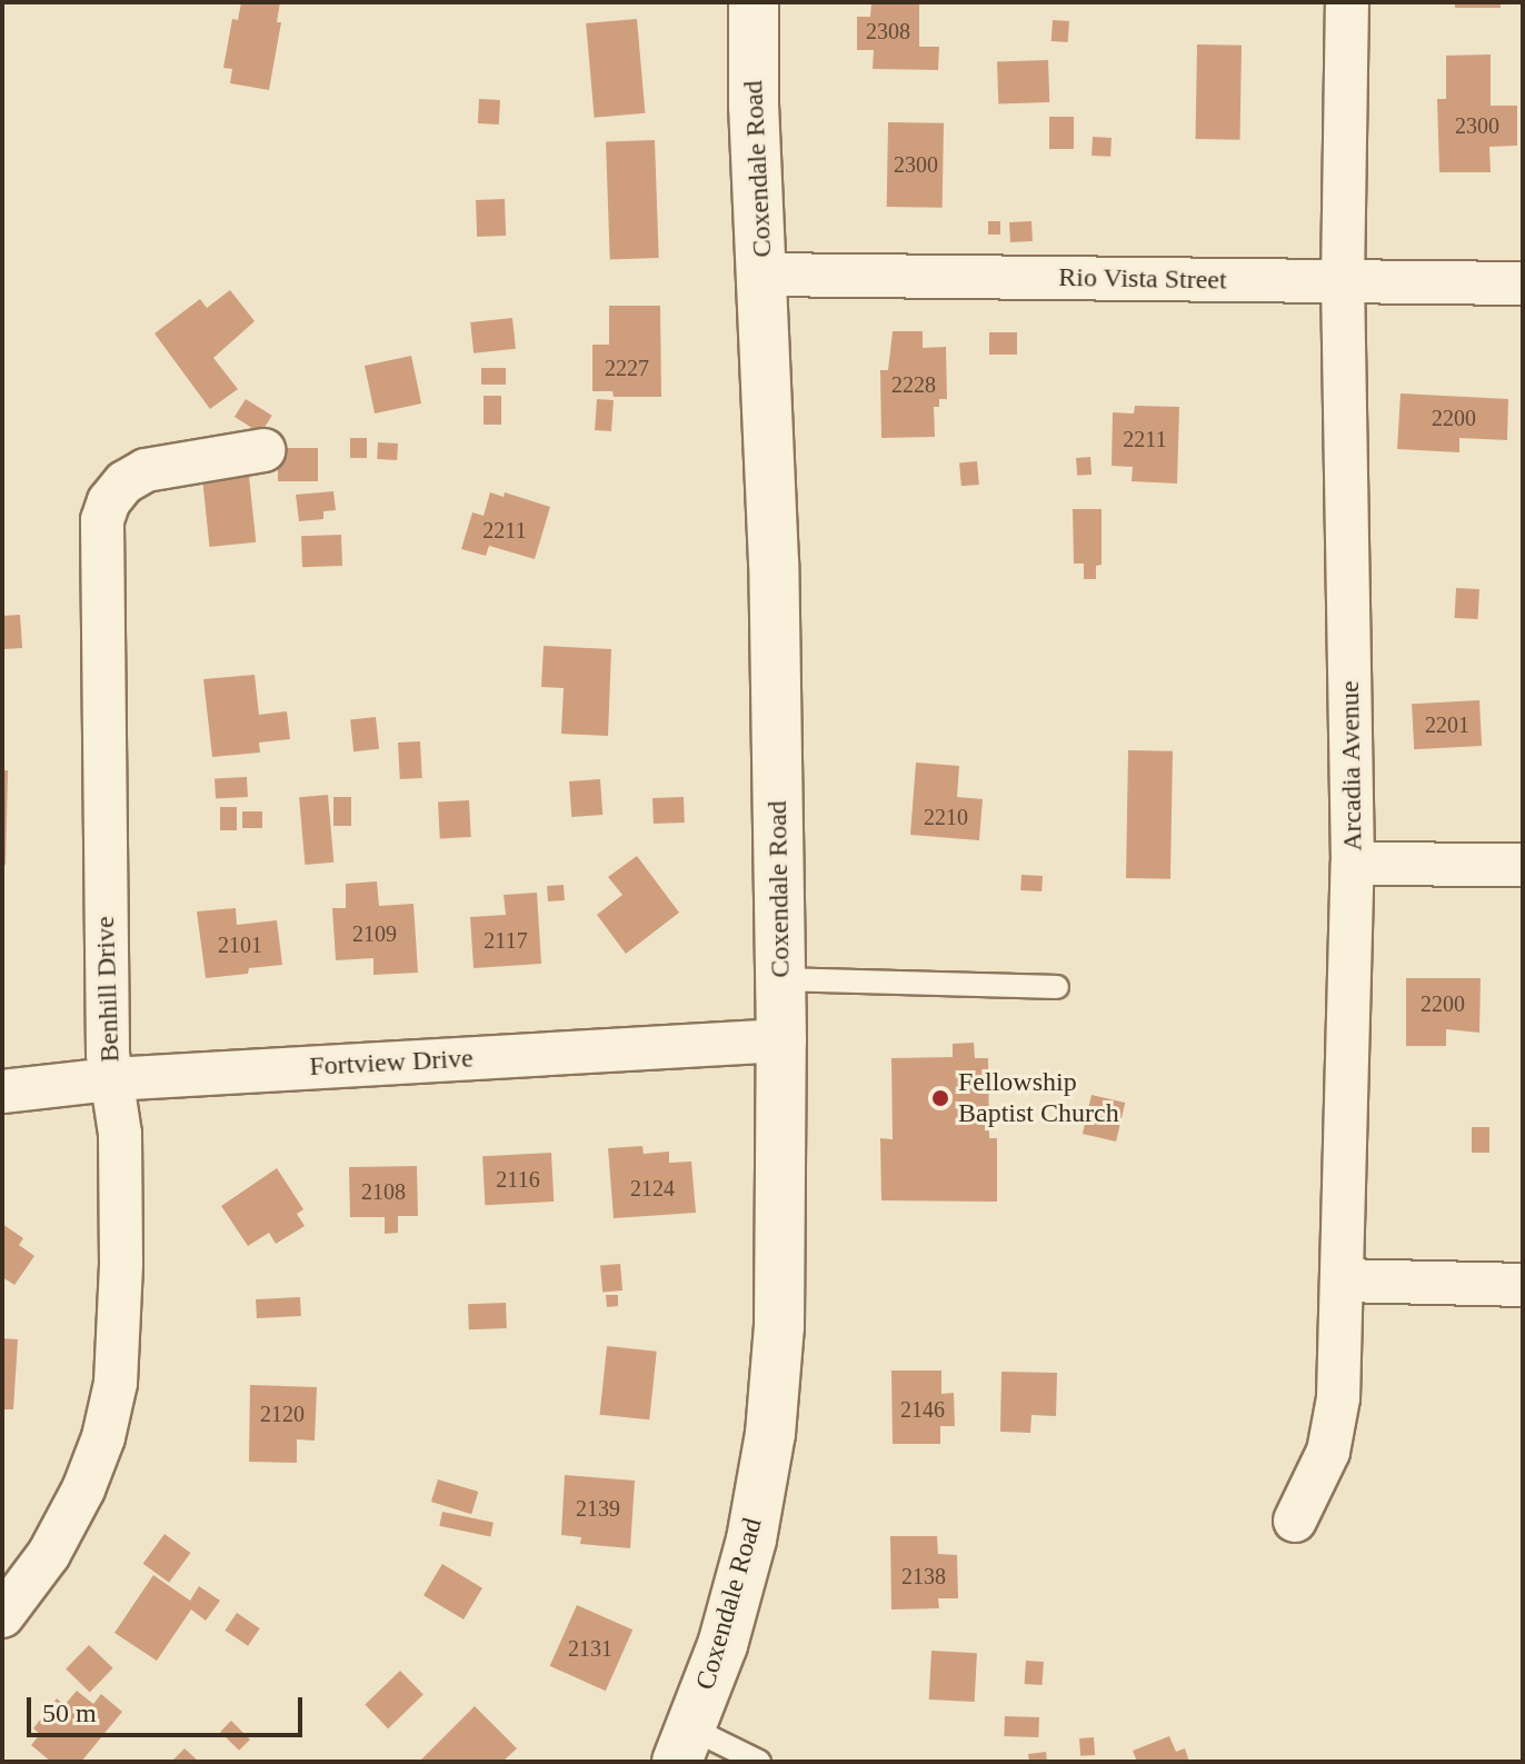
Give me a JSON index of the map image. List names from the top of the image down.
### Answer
{
  "streets": {
    "street": [
      "Coxendale Road",
      "Rio Vista Street",
      "Arcadia Avenue",
      "Benhill Drive",
      "Fortview Drive"
    ]
  },
  "crossings": [
    ["Coxendale Road", "Rio Vista Street"],
    ["Coxendale Road", "Fortview Drive"],
    ["Rio Vista Street", "Arcadia Avenue"],
    ["Benhill Drive", "Fortview Drive"]
  ],
  "places": ["Fellowship Baptist Church"],
  "house_numbers": [
    "2308",
    "2300",
    "2300",
    "2227",
    "2228",
    "2200",
    "2211",
    "2211",
    "2201",
    "2210",
    "2109",
    "2117",
    "2101",
    "2200",
    "2116",
    "2124",
    "2108",
    "2146",
    "2120",
    "2139",
    "2138",
    "2131"
  ],
  "scale_bar": "50 m"
}
